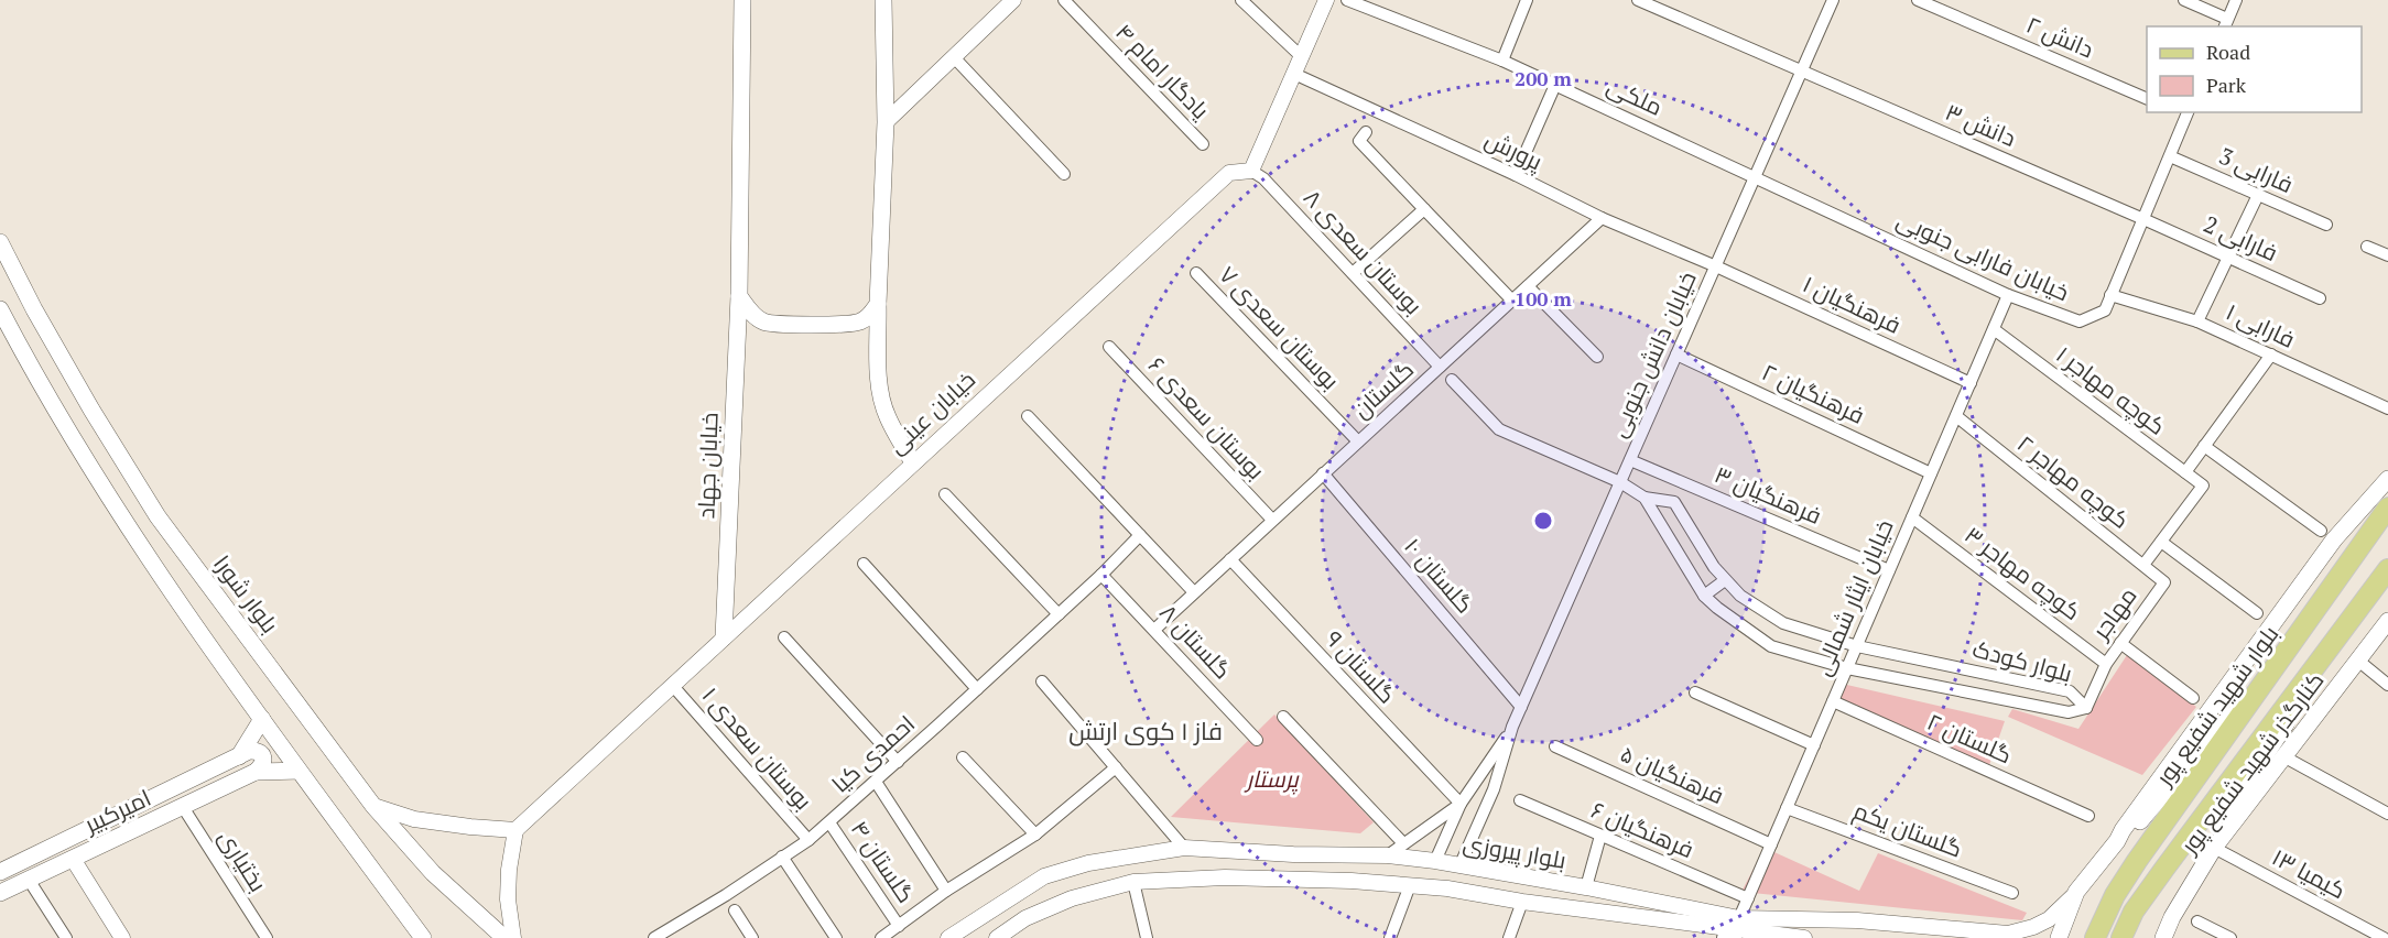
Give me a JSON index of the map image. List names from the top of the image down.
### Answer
{
  "streets": {
    "main road": [
      "خیابان جهاد",
      "بلوار شورا",
      "بلوار شهید شفیع پور",
      "کنارگذر شهید شفیع پور",
      "امیرکبیر"
    ],
    "street": [
      "دانش ۲",
      "یادگار امام ۴",
      "ملکی",
      "دانش ۳",
      "پرورش",
      "فارابی 3",
      "فارابی 2",
      "بوستان سعدی ۸",
      "خیابان فارابی جنوبی",
      "فرهنگیان ۱",
      "فارابی ۱",
      "بوستان سعدی ۷",
      "خیابان دانش جنوبی",
      "گلستان",
      "کوچه مهاجر ۱",
      "فرهنگیان ۲",
      "خیابان عینی",
      "بوستان سعدی ۶",
      "کوچه مهاجر ۲",
      "فرهنگیان ۳",
      "کوچه مهاجر ۳",
      "گلستان ۱۰",
      "خیابان ایثار شمالی",
      "مهاجر",
      "گلستان ۸",
      "بلوار کودک",
      "گلستان ۹",
      "گلستان ۲",
      "بوستان سعدی ۱",
      "احمدی کیا",
      "فرهنگیان ۵",
      "فرهنگیان ۶",
      "گلستان یکم",
      "بلوار پیروزی",
      "بختیاری",
      "گلستان ۴",
      "کیمیا ۱۳"
    ]
  },
  "crossings": [
    ["ملکی", "خیابان فارابی جنوبی"],
    ["ملکی", "خیابان دانش جنوبی"],
    ["دانش ۳", "فارابی 2"],
    ["دانش ۳", "خیابان فارابی جنوبی"],
    ["دانش ۳", "خیابان دانش جنوبی"],
    ["پرورش", "فرهنگیان ۱"],
    ["پرورش", "خیابان دانش جنوبی"],
    ["پرورش", "گلستان"],
    ["فارابی 3", "خیابان فارابی جنوبی"],
    ["فارابی 2", "خیابان فارابی جنوبی"],
    ["بوستان سعدی ۸", "گلستان"],
    ["بوستان سعدی ۸", "خیابان عینی"],
    ["خیابان فارابی جنوبی", "فارابی ۱"],
    ["خیابان فارابی جنوبی", "خیابان دانش جنوبی"],
    ["خیابان فارابی جنوبی", "خیابان ایثار شمالی"],
    ["فرهنگیان ۱", "خیابان دانش جنوبی"],
    ["فرهنگیان ۱", "خیابان ایثار شمالی"],
    ["بوستان سعدی ۷", "گلستان"],
    ["خیابان دانش جنوبی", "فرهنگیان ۲"],
    ["خیابان دانش جنوبی", "فرهنگیان ۳"],
    ["خیابان دانش جنوبی", "گلستان ۱۰"],
    ["خیابان دانش جنوبی", "گلستان ۹"],
    ["خیابان دانش جنوبی", "بلوار پیروزی"],
    ["گلستان", "بوستان سعدی ۶"],
    ["گلستان", "گلستان ۱۰"],
    ["گلستان", "گلستان ۸"],
    ["گلستان", "گلستان ۹"],
    ["کوچه مهاجر ۱", "خیابان ایثار شمالی"],
    ["کوچه مهاجر ۱", "مهاجر"],
    ["فرهنگیان ۲", "خیابان ایثار شمالی"],
    ["خیابان عینی", "خیابان جهاد"],
    ["خیابان عینی", "بوستان سعدی ۱"],
    ["کوچه مهاجر ۲", "خیابان ایثار شمالی"],
    ["کوچه مهاجر ۲", "مهاجر"],
    ["فرهنگیان ۳", "خیابان ایثار شمالی"],
    ["کوچه مهاجر ۳", "خیابان ایثار شمالی"],
    ["کوچه مهاجر ۳", "مهاجر"],
    ["خیابان ایثار شمالی", "بلوار کودک"],
    ["خیابان ایثار شمالی", "گلستان ۲"],
    ["خیابان ایثار شمالی", "فرهنگیان ۵"],
    ["خیابان ایثار شمالی", "فرهنگیان ۶"],
    ["خیابان ایثار شمالی", "گلستان یکم"],
    ["خیابان ایثار شمالی", "بلوار پیروزی"],
    ["مهاجر", "بلوار کودک"],
    ["گلستان ۸", "احمدی کیا"],
    ["بوستان سعدی ۱", "احمدی کیا"],
    ["احمدی کیا", "گلستان ۴"],
    ["کنارگذر شهید شفیع پور", "کیمیا ۱۳"],
    ["امیرکبیر", "بختیاری"]
  ],
  "districts": ["فاز ۱ کوی ارتش"],
  "parks": ["پرستار"],
  "legend": ["Road", "Park"],
  "rings": ["200 m", "100 m"]
}
